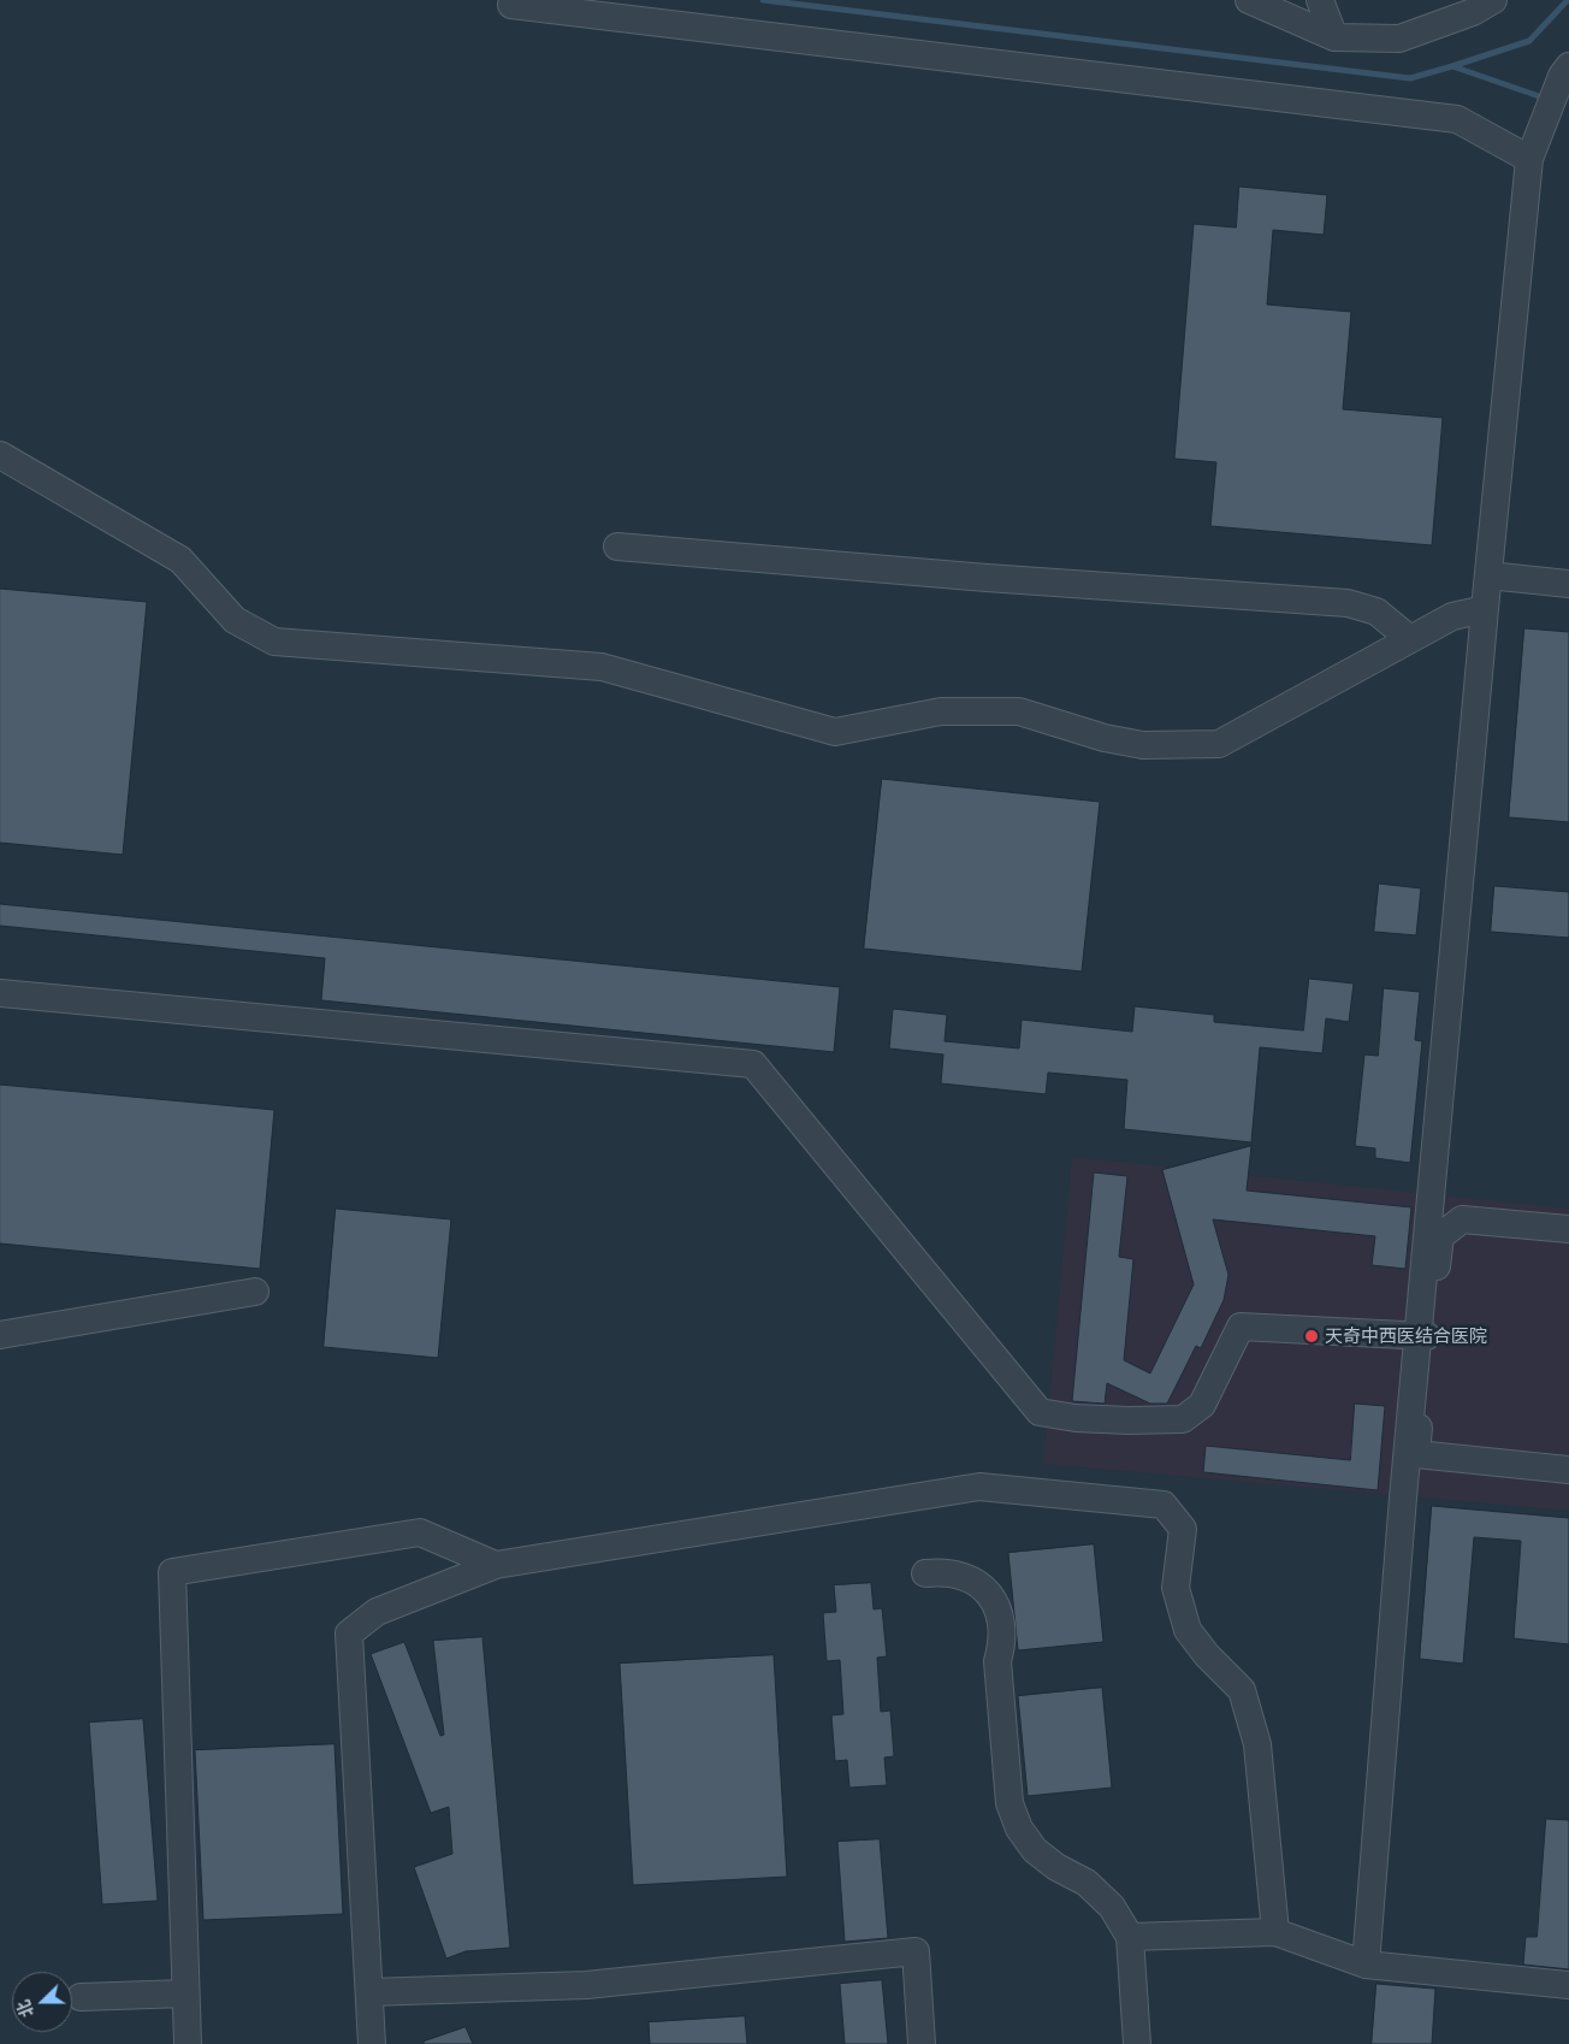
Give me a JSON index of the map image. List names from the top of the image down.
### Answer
{
  "places": ["天奇中西医结合医院"],
  "north": "left"
}
